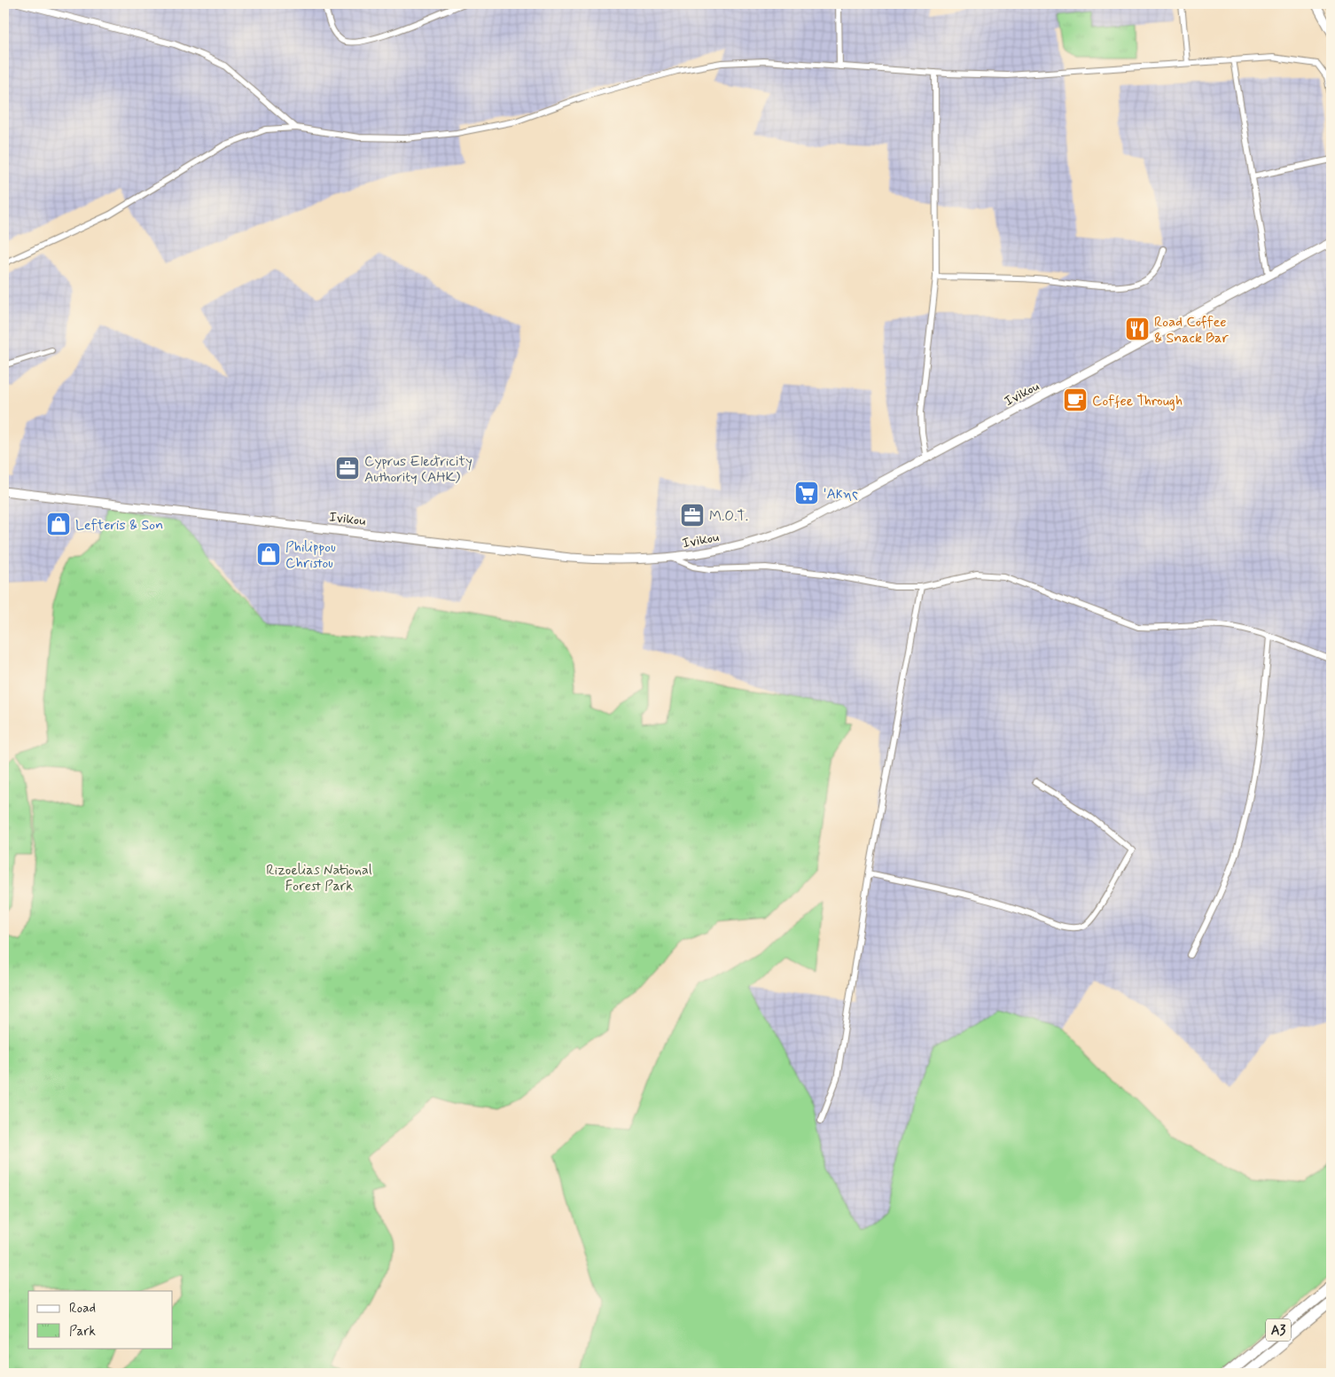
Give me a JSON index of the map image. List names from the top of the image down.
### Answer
{
  "streets": {
    "highway": ["A3"],
    "street": ["Ivikou"]
  },
  "parks": ["Rizoelias National Forest Park"],
  "places": {
    "restaurant": ["Road Coffee & Snack Bar"],
    "cafe": ["Coffee Through"],
    "office": ["Cyprus Electricity Authority (AHK)", "M.O.T."],
    "supermarket": ["'Ακης"],
    "shop": ["Lefteris & Son", "Philippou Christou"]
  },
  "legend": ["Road", "Park"]
}
